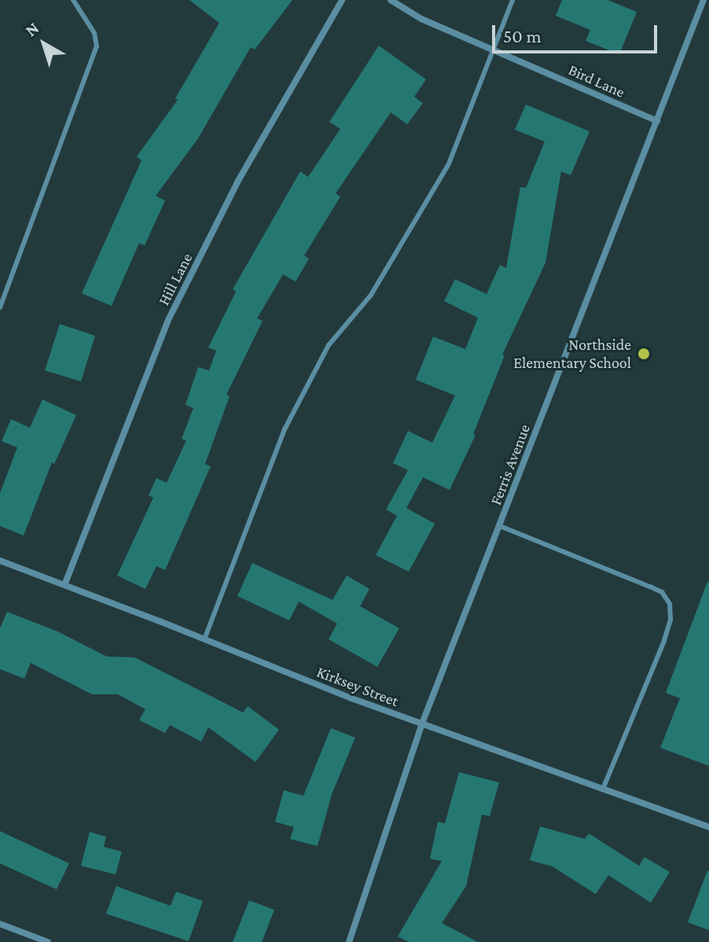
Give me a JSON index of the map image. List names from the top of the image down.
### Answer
{
  "streets": {
    "street": [
      "Bird Lane",
      "Hill Lane",
      "Ferris Avenue",
      "Kirksey Street"
    ]
  },
  "crossings": [
    ["Bird Lane", "Ferris Avenue"],
    ["Hill Lane", "Kirksey Street"],
    ["Ferris Avenue", "Kirksey Street"]
  ],
  "places": ["Northside Elementary School"],
  "scale_bar": "50 m",
  "north": "top left"
}
